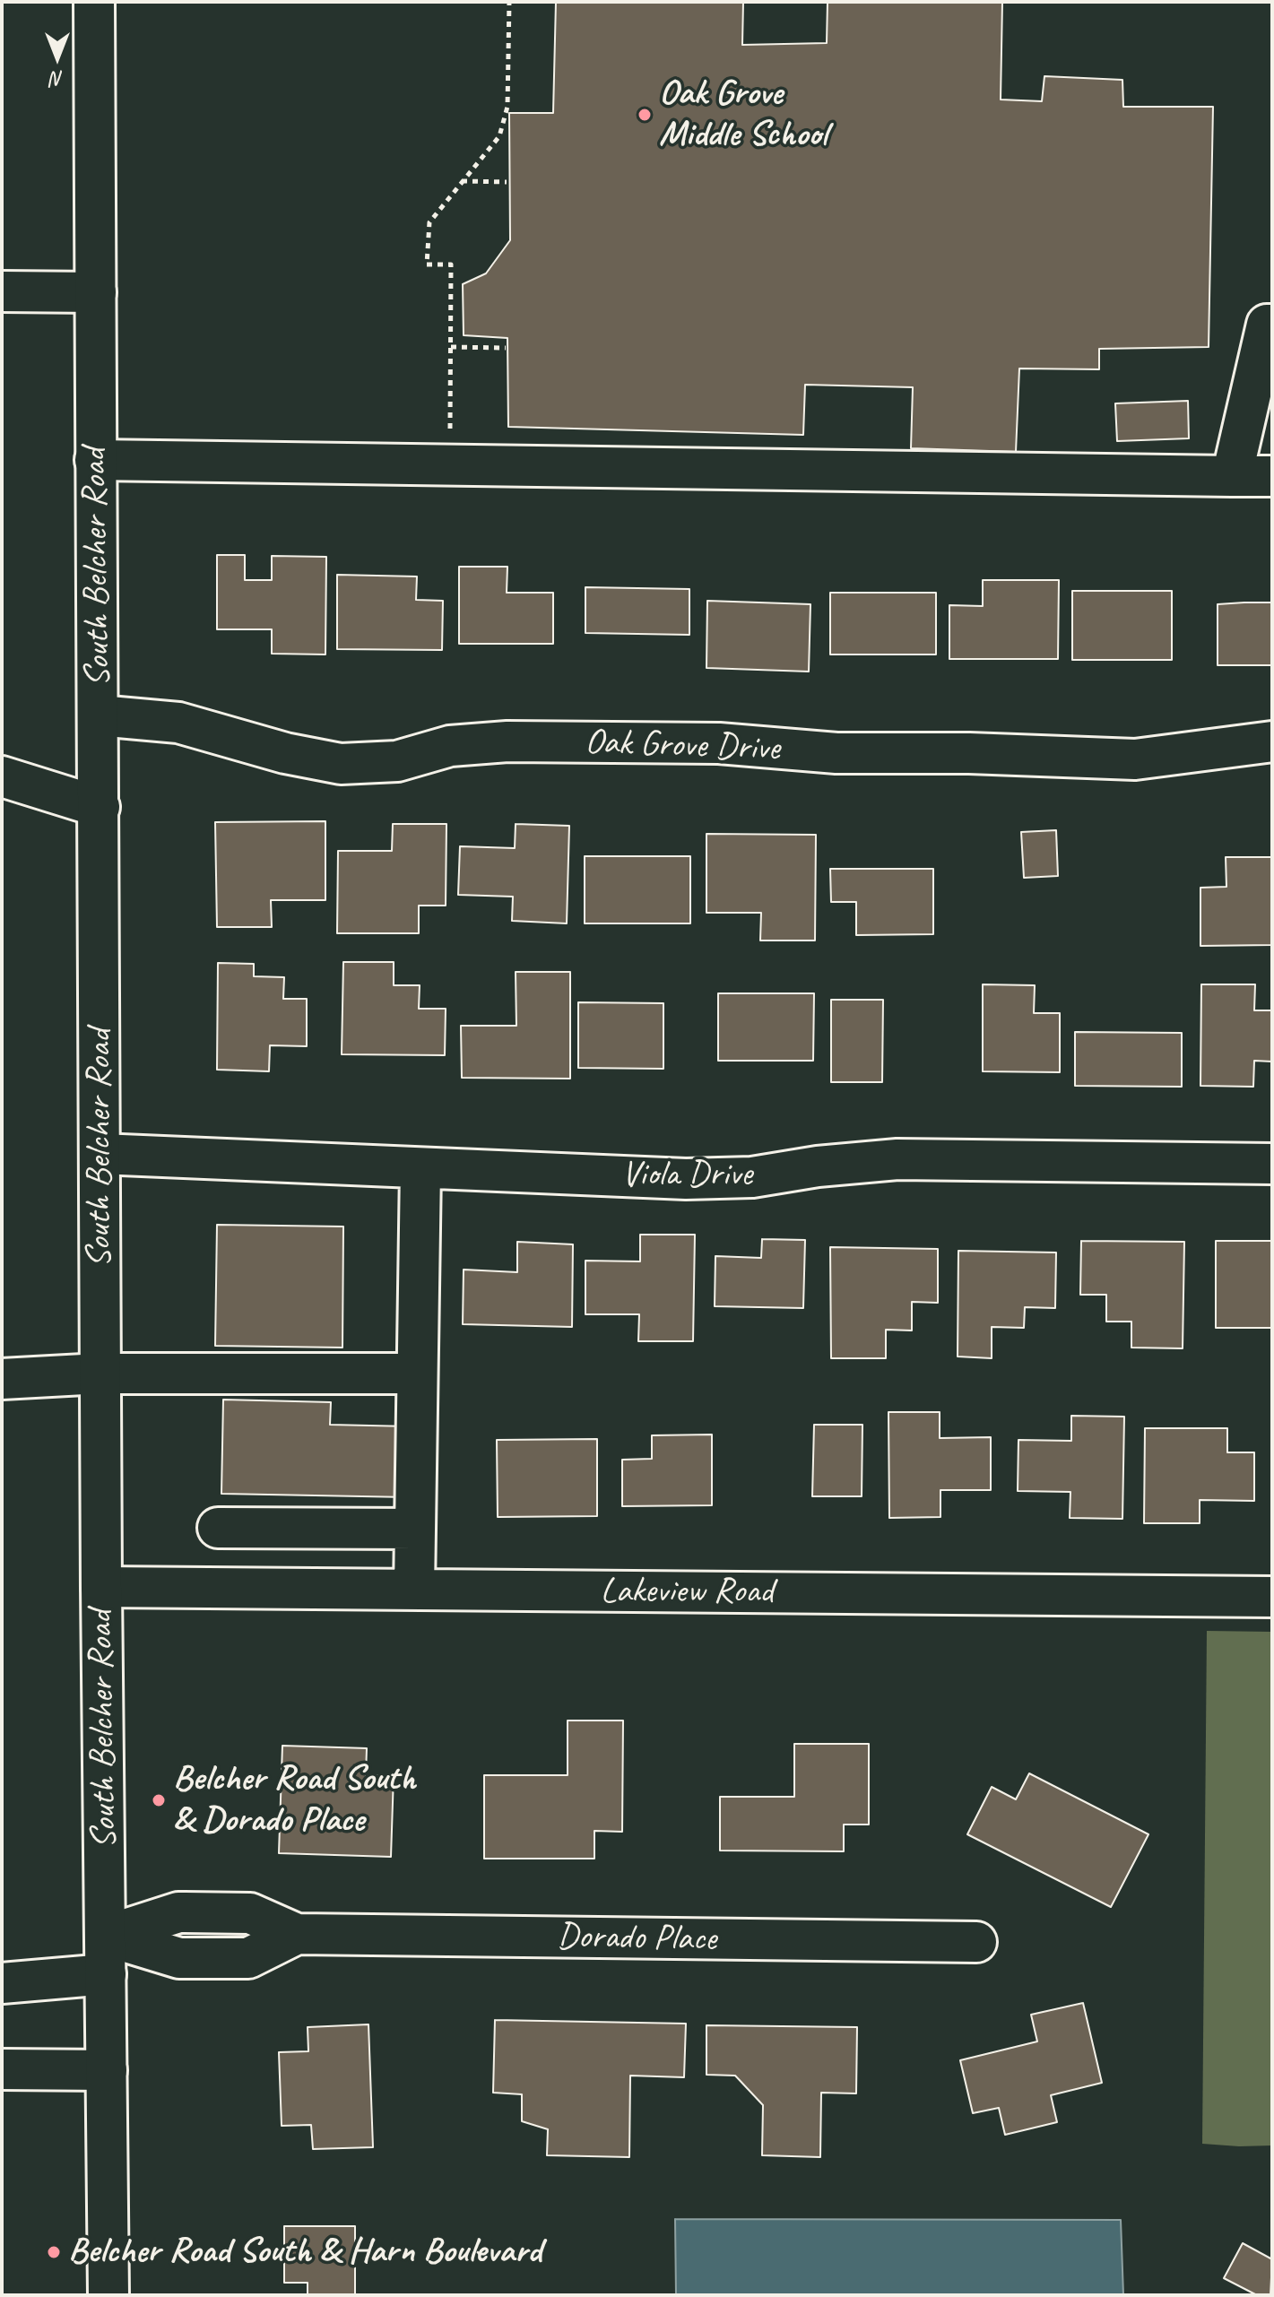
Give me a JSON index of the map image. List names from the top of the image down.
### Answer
{
  "streets": {
    "street": [
      "South Belcher Road",
      "Oak Grove Drive",
      "Viola Drive",
      "Lakeview Road",
      "Dorado Place"
    ]
  },
  "crossings": [
    ["South Belcher Road", "Oak Grove Drive"],
    ["South Belcher Road", "Viola Drive"],
    ["South Belcher Road", "Lakeview Road"],
    ["South Belcher Road", "Dorado Place"]
  ],
  "places": ["Oak Grove Middle School", "Belcher Road South & Dorado Place", "Belcher Road South & Harn Boulevard"],
  "north": "bottom"
}
